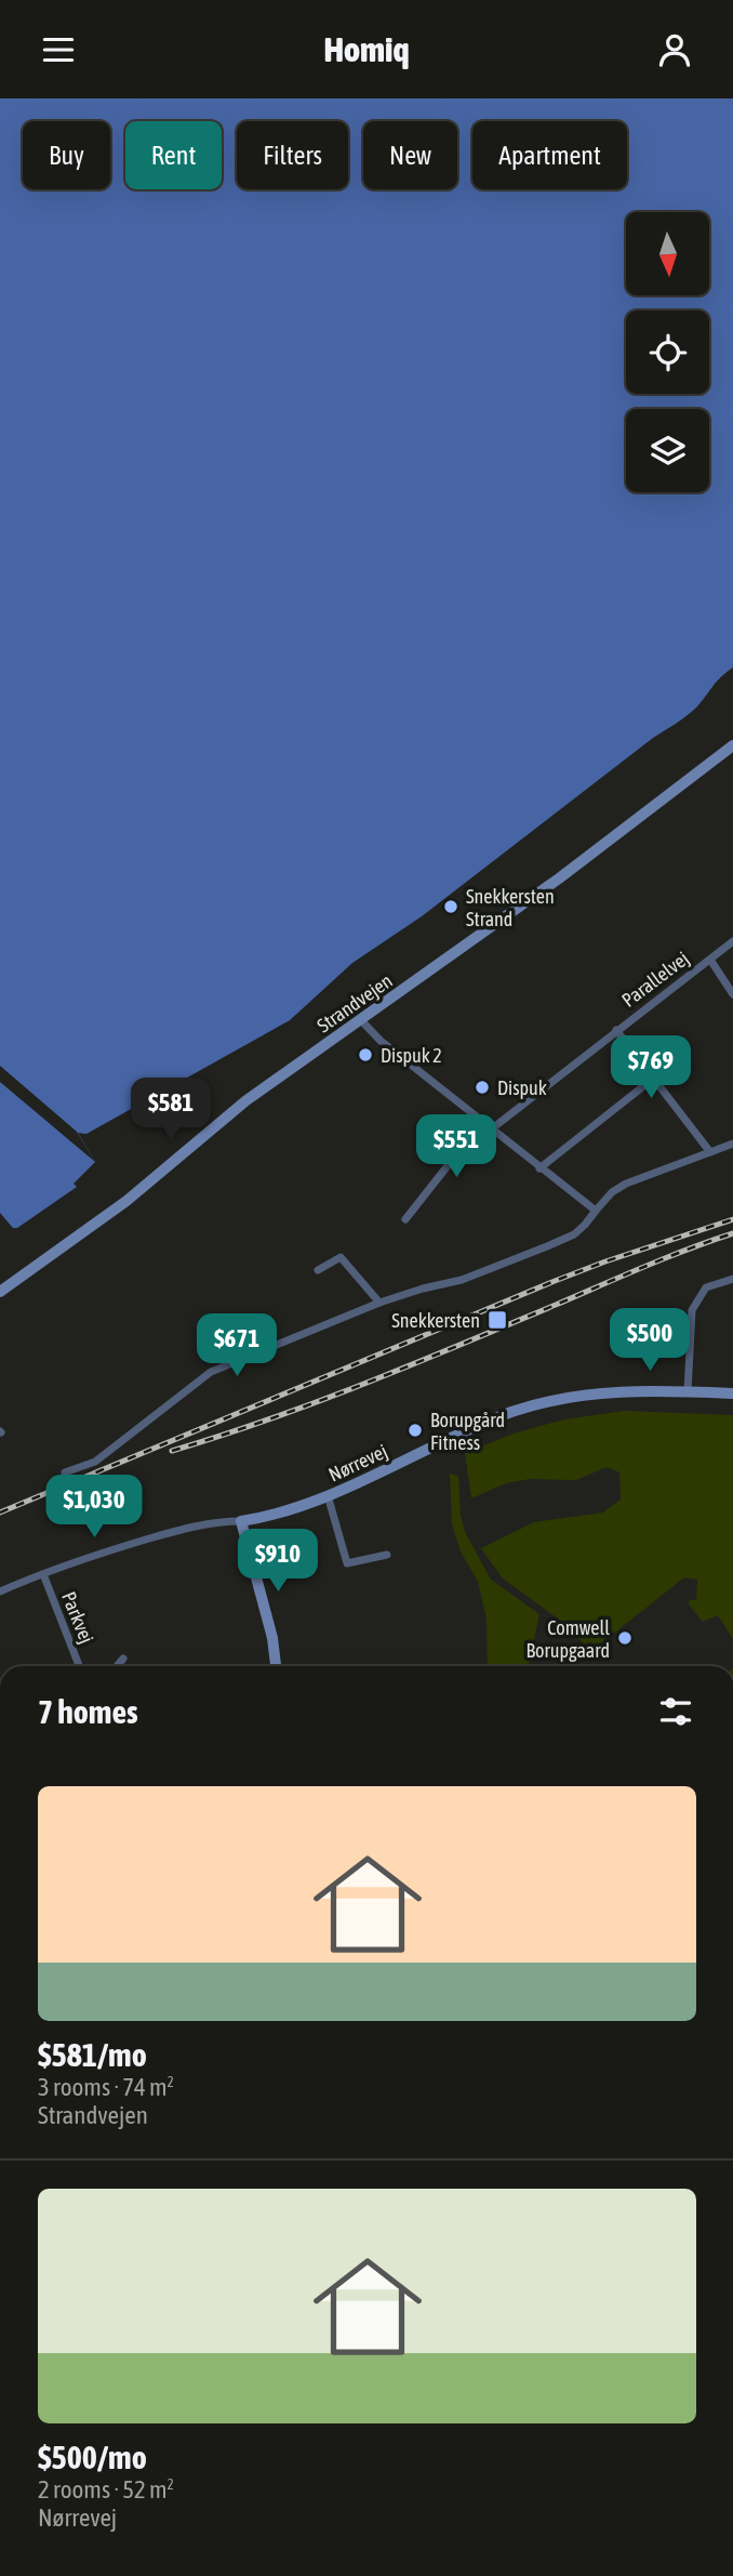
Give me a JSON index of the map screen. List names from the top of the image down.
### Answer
{
  "streets": {
    "main road": ["Strandvejen", "Nørrevej"],
    "street": ["Parallelvej", "Parkvej"]
  },
  "crossings": [
    ["Nørrevej", "Parkvej"]
  ],
  "places": {
    "other": [
      "Snekkersten Strand",
      "Dispuk 2",
      "Dispuk",
      "Borupgård Fitness",
      "Comwell Borupgaard"
    ],
    "transit": ["Snekkersten"]
  },
  "north": "bottom",
  "page": {
    "header": "Homiq",
    "chip": [
      "Buy",
      "Rent",
      "Filters",
      "New",
      "Apartment"
    ],
    "price": [
      "$769",
      "$581",
      "$551",
      "$500",
      "$671",
      "$1,030",
      "$910"
    ],
    "heading": "7 homes",
    "list": [
      {
        "name": "$581/mo",
        "note": "3 rooms · 74 m² · Strandvejen"
      },
      {
        "name": "$500/mo",
        "note": "2 rooms · 52 m² · Nørrevej"
      }
    ]
  }
}
